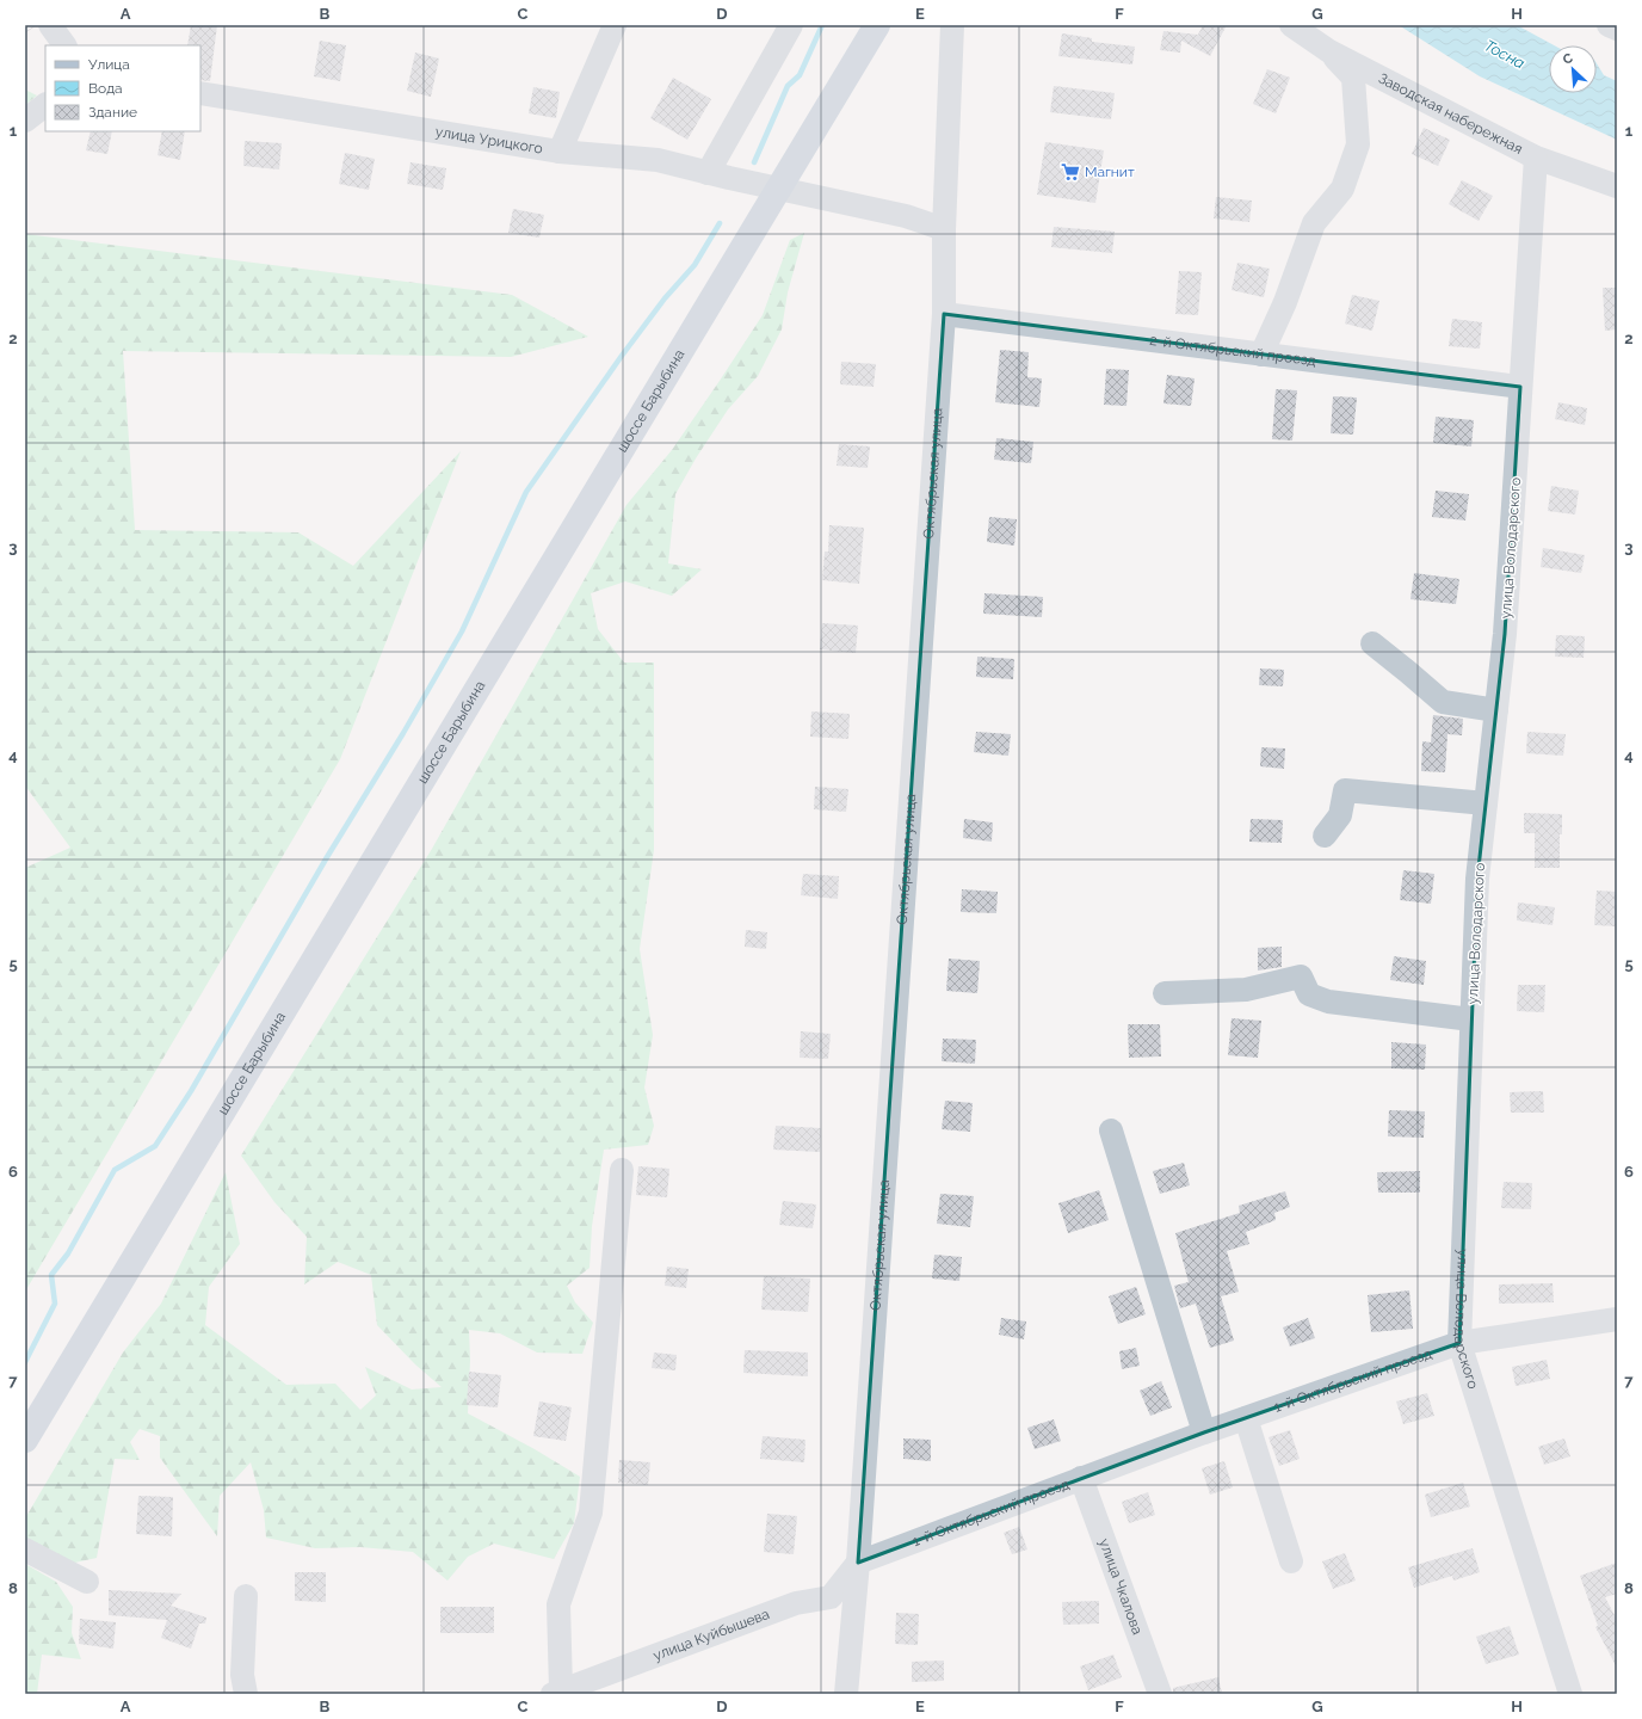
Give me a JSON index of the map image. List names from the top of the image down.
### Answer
{
  "streets": {
    "main road": ["шоссе Барыбина"],
    "street": [
      "Заводская набережная",
      "улица Урицкого",
      "2-й Октябрьский проезд",
      "Октябрьская улица",
      "улица Володарского",
      "1-й Октябрьский проезд",
      "улица Чкалова",
      "улица Куйбышева"
    ]
  },
  "crossings": [
    ["Заводская набережная", "улица Володарского"],
    ["улица Урицкого", "шоссе Барыбина"],
    ["улица Урицкого", "Октябрьская улица"],
    ["2-й Октябрьский проезд", "Октябрьская улица"],
    ["2-й Октябрьский проезд", "улица Володарского"],
    ["Октябрьская улица", "1-й Октябрьский проезд"],
    ["Октябрьская улица", "улица Куйбышева"],
    ["улица Володарского", "1-й Октябрьский проезд"],
    ["1-й Октябрьский проезд", "улица Чкалова"],
    ["1-й Октябрьский проезд", "улица Куйбышева"]
  ],
  "water": ["Тосна"],
  "places": {
    "supermarket": ["Магнит"]
  },
  "legend": ["Улица", "Вода", "Здание"],
  "north": "top left",
  "grid": {
    "columns": [
      "A",
      "B",
      "C",
      "D",
      "E",
      "F",
      "G",
      "H"
    ],
    "rows": [
      "1",
      "2",
      "3",
      "4",
      "5",
      "6",
      "7",
      "8"
    ]
  }
}
